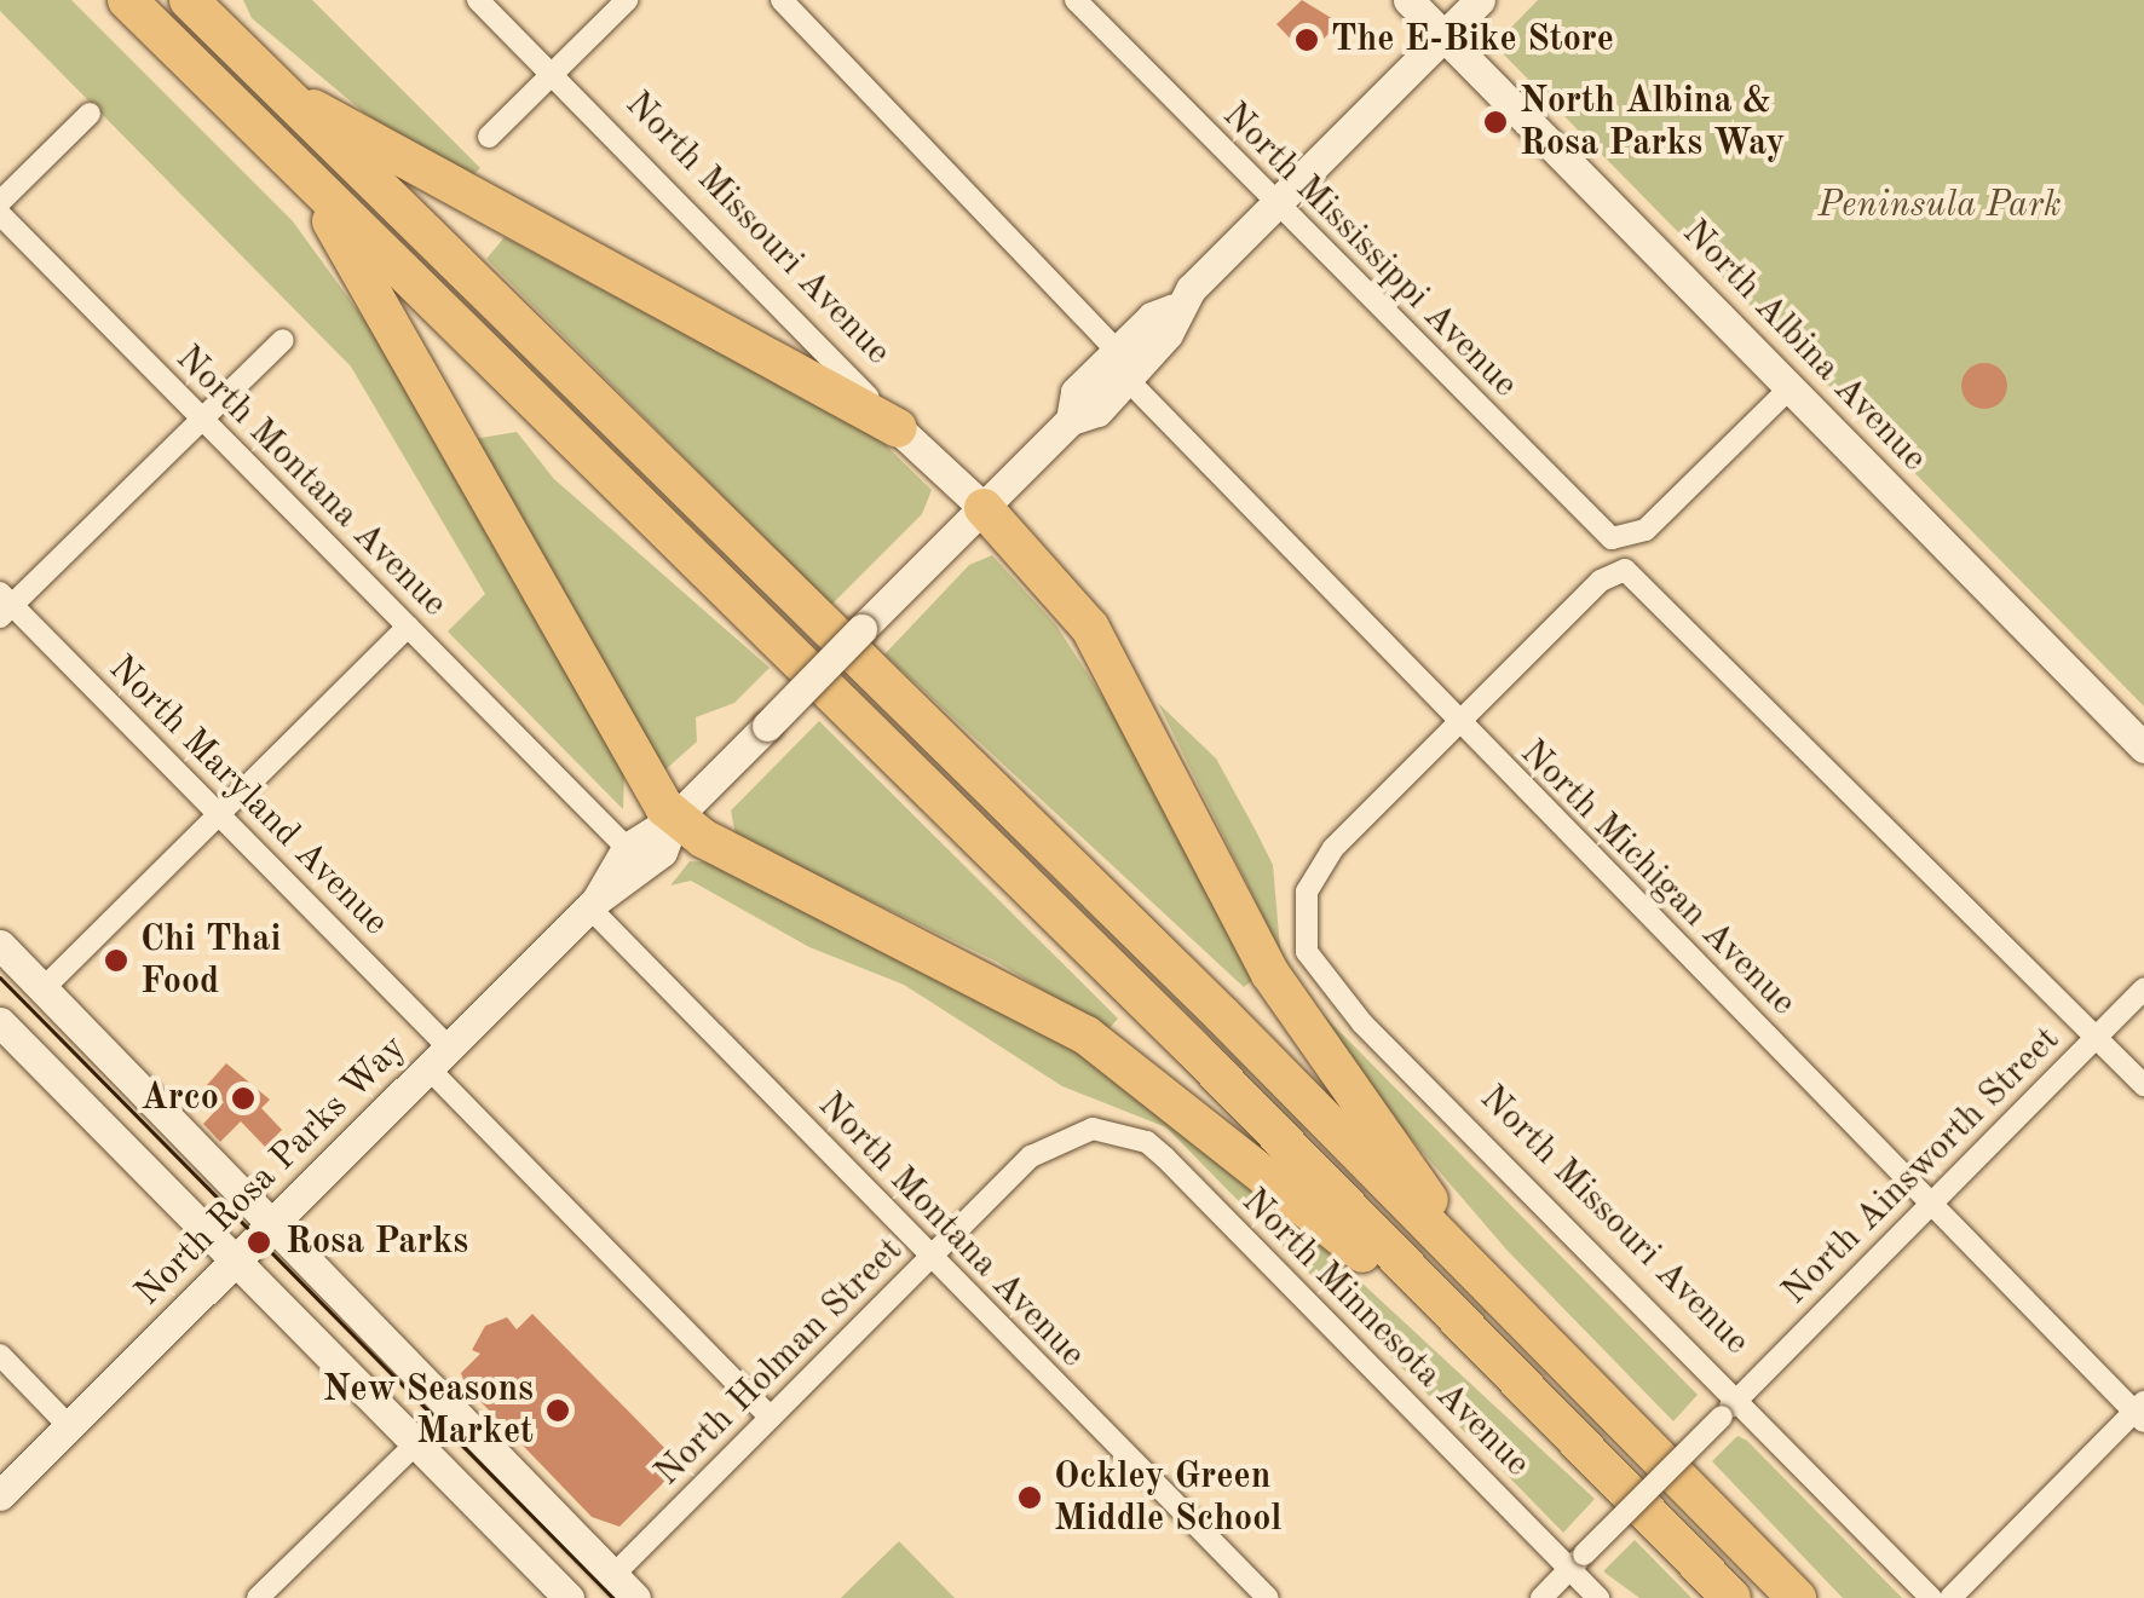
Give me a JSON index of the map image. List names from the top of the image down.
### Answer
{
  "streets": {
    "street": [
      "North Missouri Avenue",
      "North Mississippi Avenue",
      "North Albina Avenue",
      "North Montana Avenue",
      "North Maryland Avenue",
      "North Michigan Avenue",
      "North Ainsworth Street",
      "North Rosa Parks Way",
      "North Minnesota Avenue",
      "North Holman Street"
    ]
  },
  "crossings": [
    ["North Missouri Avenue", "North Michigan Avenue"],
    ["North Missouri Avenue", "North Ainsworth Street"],
    ["North Missouri Avenue", "North Rosa Parks Way"],
    ["North Mississippi Avenue", "North Albina Avenue"],
    ["North Mississippi Avenue", "North Rosa Parks Way"],
    ["North Albina Avenue", "North Rosa Parks Way"],
    ["North Montana Avenue", "North Rosa Parks Way"],
    ["North Montana Avenue", "North Holman Street"],
    ["North Maryland Avenue", "North Rosa Parks Way"],
    ["North Maryland Avenue", "North Holman Street"],
    ["North Michigan Avenue", "North Ainsworth Street"],
    ["North Michigan Avenue", "North Rosa Parks Way"],
    ["North Ainsworth Street", "North Minnesota Avenue"],
    ["North Minnesota Avenue", "North Holman Street"]
  ],
  "parks": ["Peninsula Park"],
  "places": [
    "The E-Bike Store",
    "North Albina & Rosa Parks Way",
    "Chi Thai Food",
    "Arco",
    "Rosa Parks",
    "New Seasons Market",
    "Ockley Green Middle School"
  ]
}
